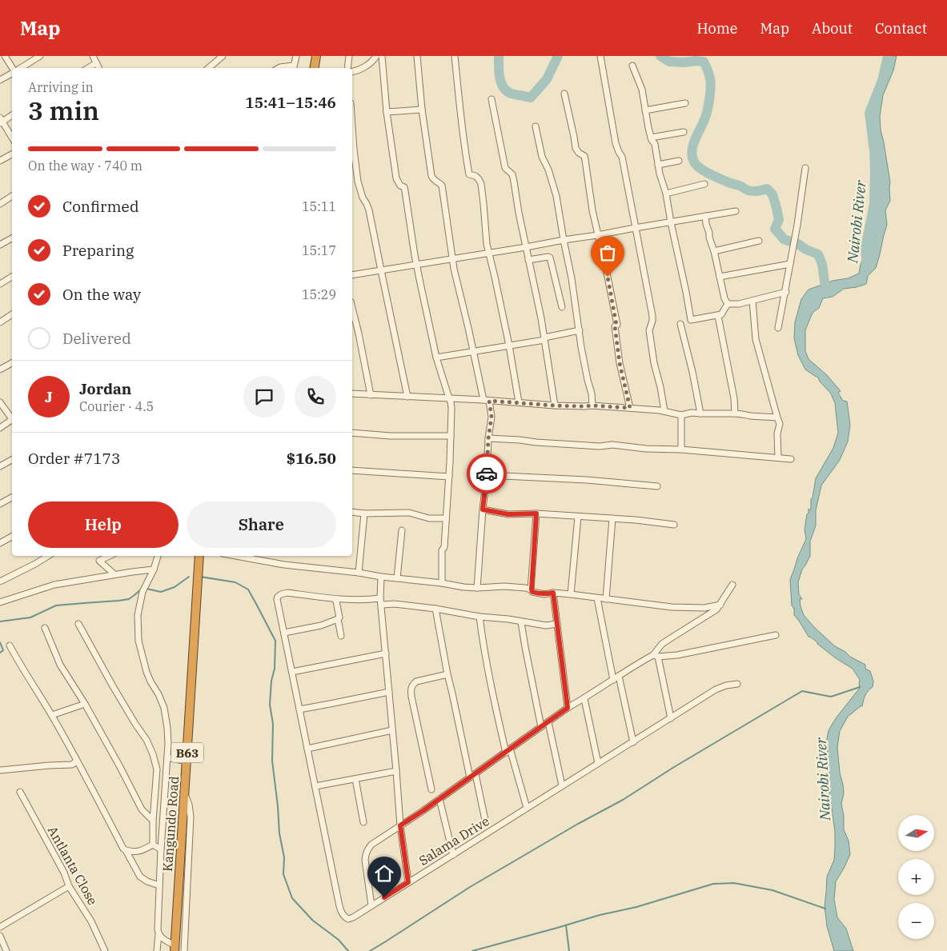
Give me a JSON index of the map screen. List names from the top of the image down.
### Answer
{
  "streets": {
    "highway": ["B63", "Kangundo Road"],
    "street": ["Salama Drive", "Antlanta Close"]
  },
  "water": ["Nairobi River"],
  "north": "right",
  "page": {
    "header": "Map",
    "nav": [
      "Home",
      "Map",
      "About",
      "Contact"
    ],
    "heading": ["3 min", "Arriving in", "15:41–15:46"],
    "panel": [
      "Jordan",
      "Courier · 4.5",
      "Order #7173",
      "$16.50"
    ],
    "bar": "On the way · 740 m",
    "list": [
      ["Confirmed", "15:11"],
      ["Preparing", "15:17"],
      ["On the way", "15:29"],
      "Delivered"
    ],
    "round": "J",
    "buttons": ["Help", "Share"],
    "map_buttons": ["+", "−"]
  }
}
